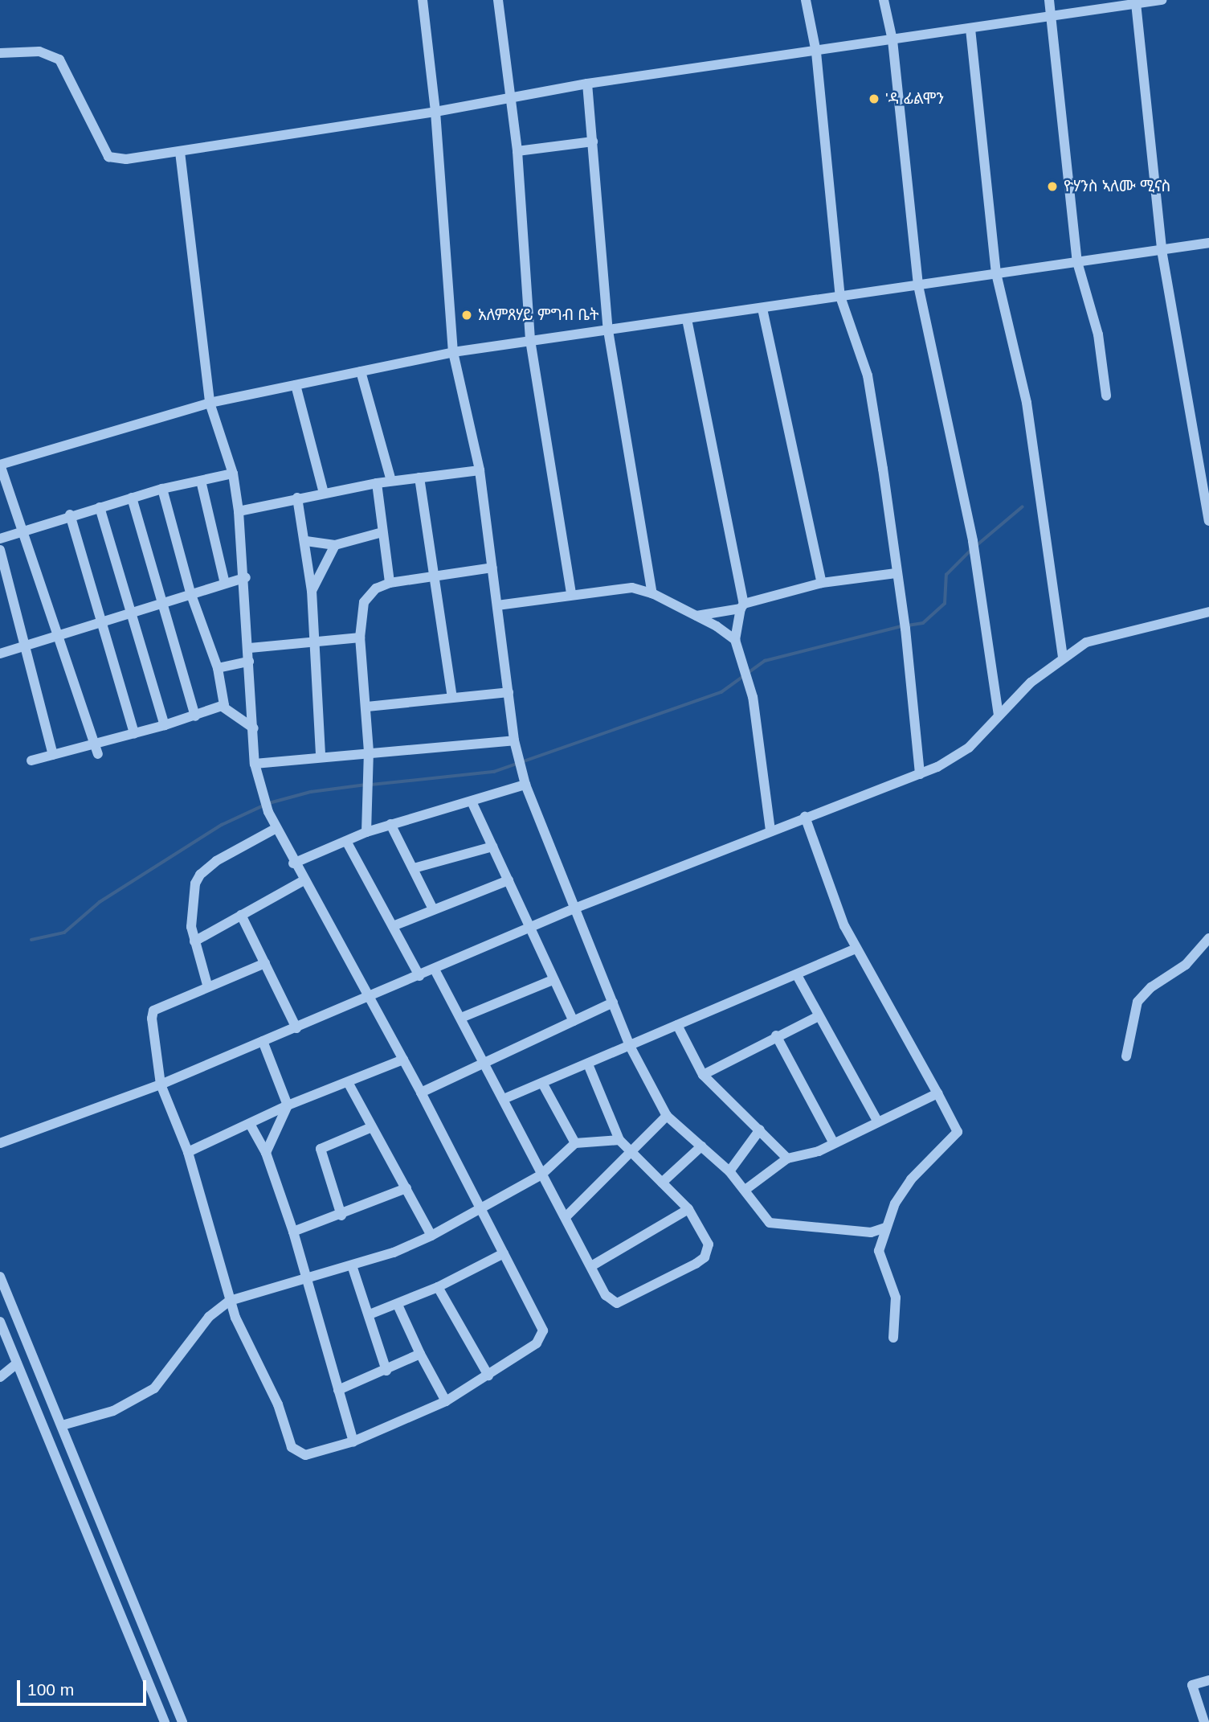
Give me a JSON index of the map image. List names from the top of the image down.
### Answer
{
  "places": ["'ዳ ፊልሞን", "ዮሃንስ ኣለሙ ሚናስ", "አለምጸሃይ ምግብ ቤት"],
  "scale_bar": "100 m"
}
